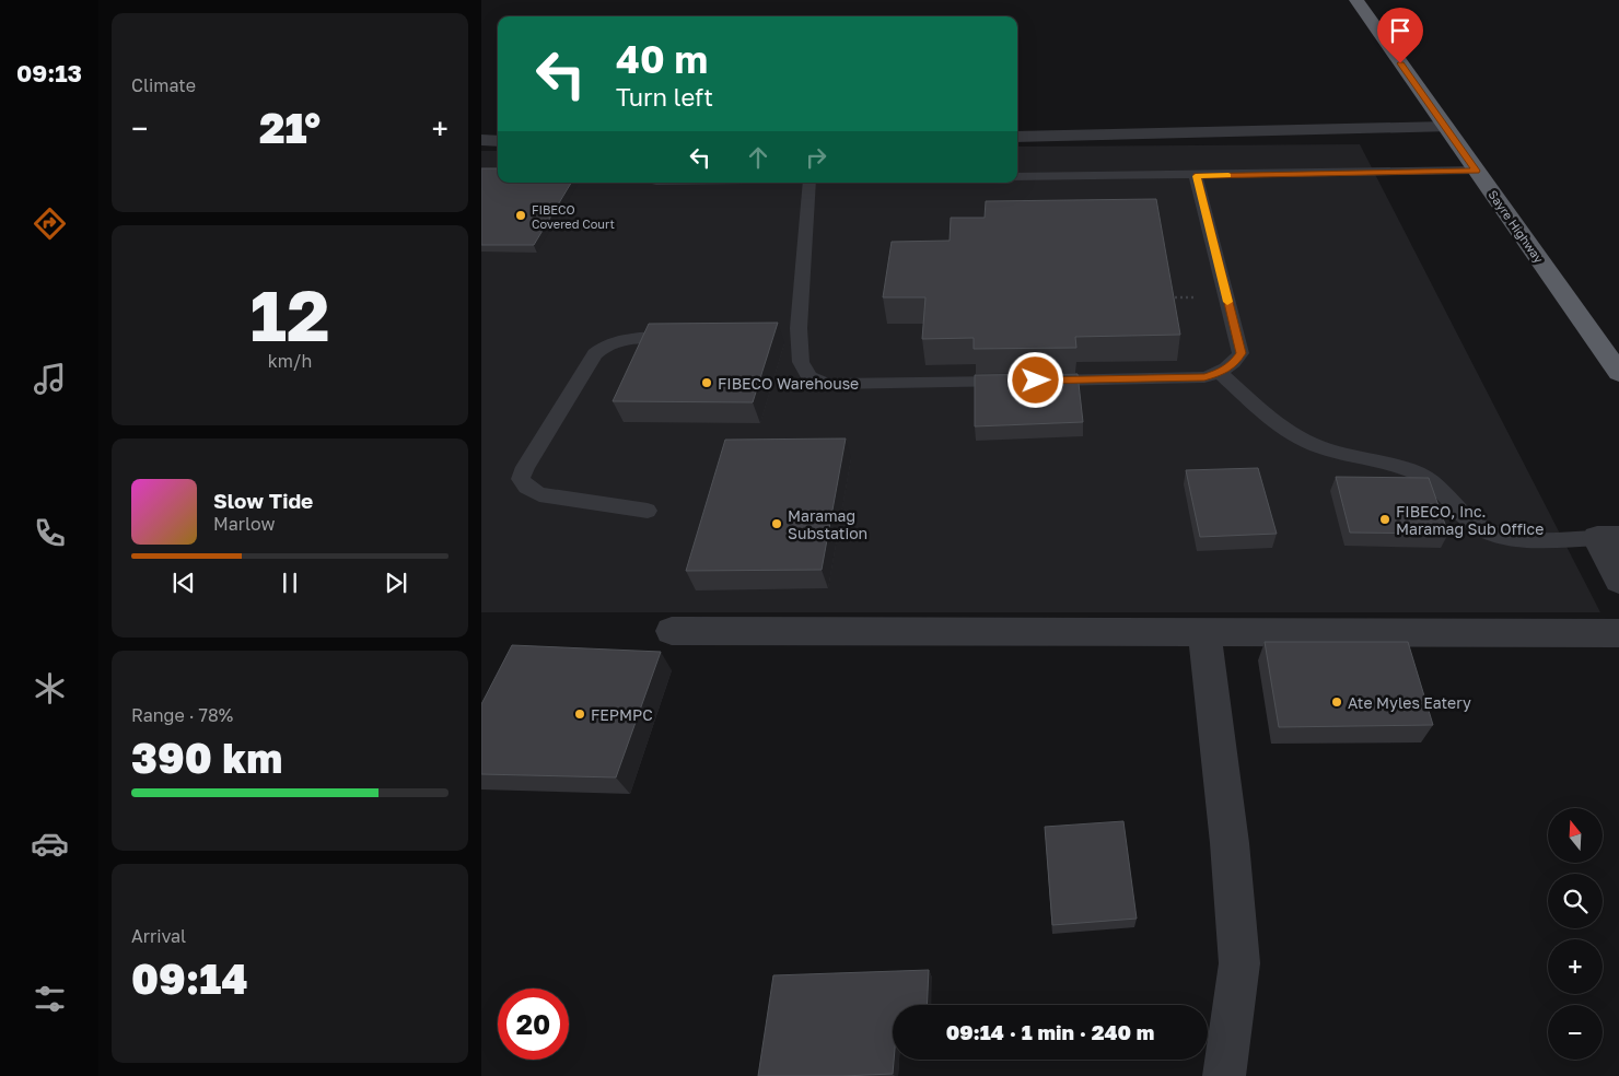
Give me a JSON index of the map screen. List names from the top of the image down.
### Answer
{
  "streets": {
    "highway": ["Sayre Highway"]
  },
  "places": [
    "FIBECO Covered Court",
    "FIBECO Warehouse",
    "FIBECO, Inc. Maramag Sub Office",
    "Maramag Substation",
    "Ate Myles Eatery",
    "FEPMPC"
  ],
  "north": "top",
  "page": {
    "tabs": "09:13",
    "tile": [
      "Climate",
      ["12", "km/h"],
      ["Range · 78%", "390 km"],
      ["Arrival", "09:14"]
    ],
    "turn": ["40 m", "Turn left"],
    "heat": ["−", "21°", "+"],
    "song": ["Slow Tide", "Marlow"],
    "map_buttons": ["+", "−"],
    "limit": "20",
    "trip": "09:14 · 1 min · 240 m"
  }
}
